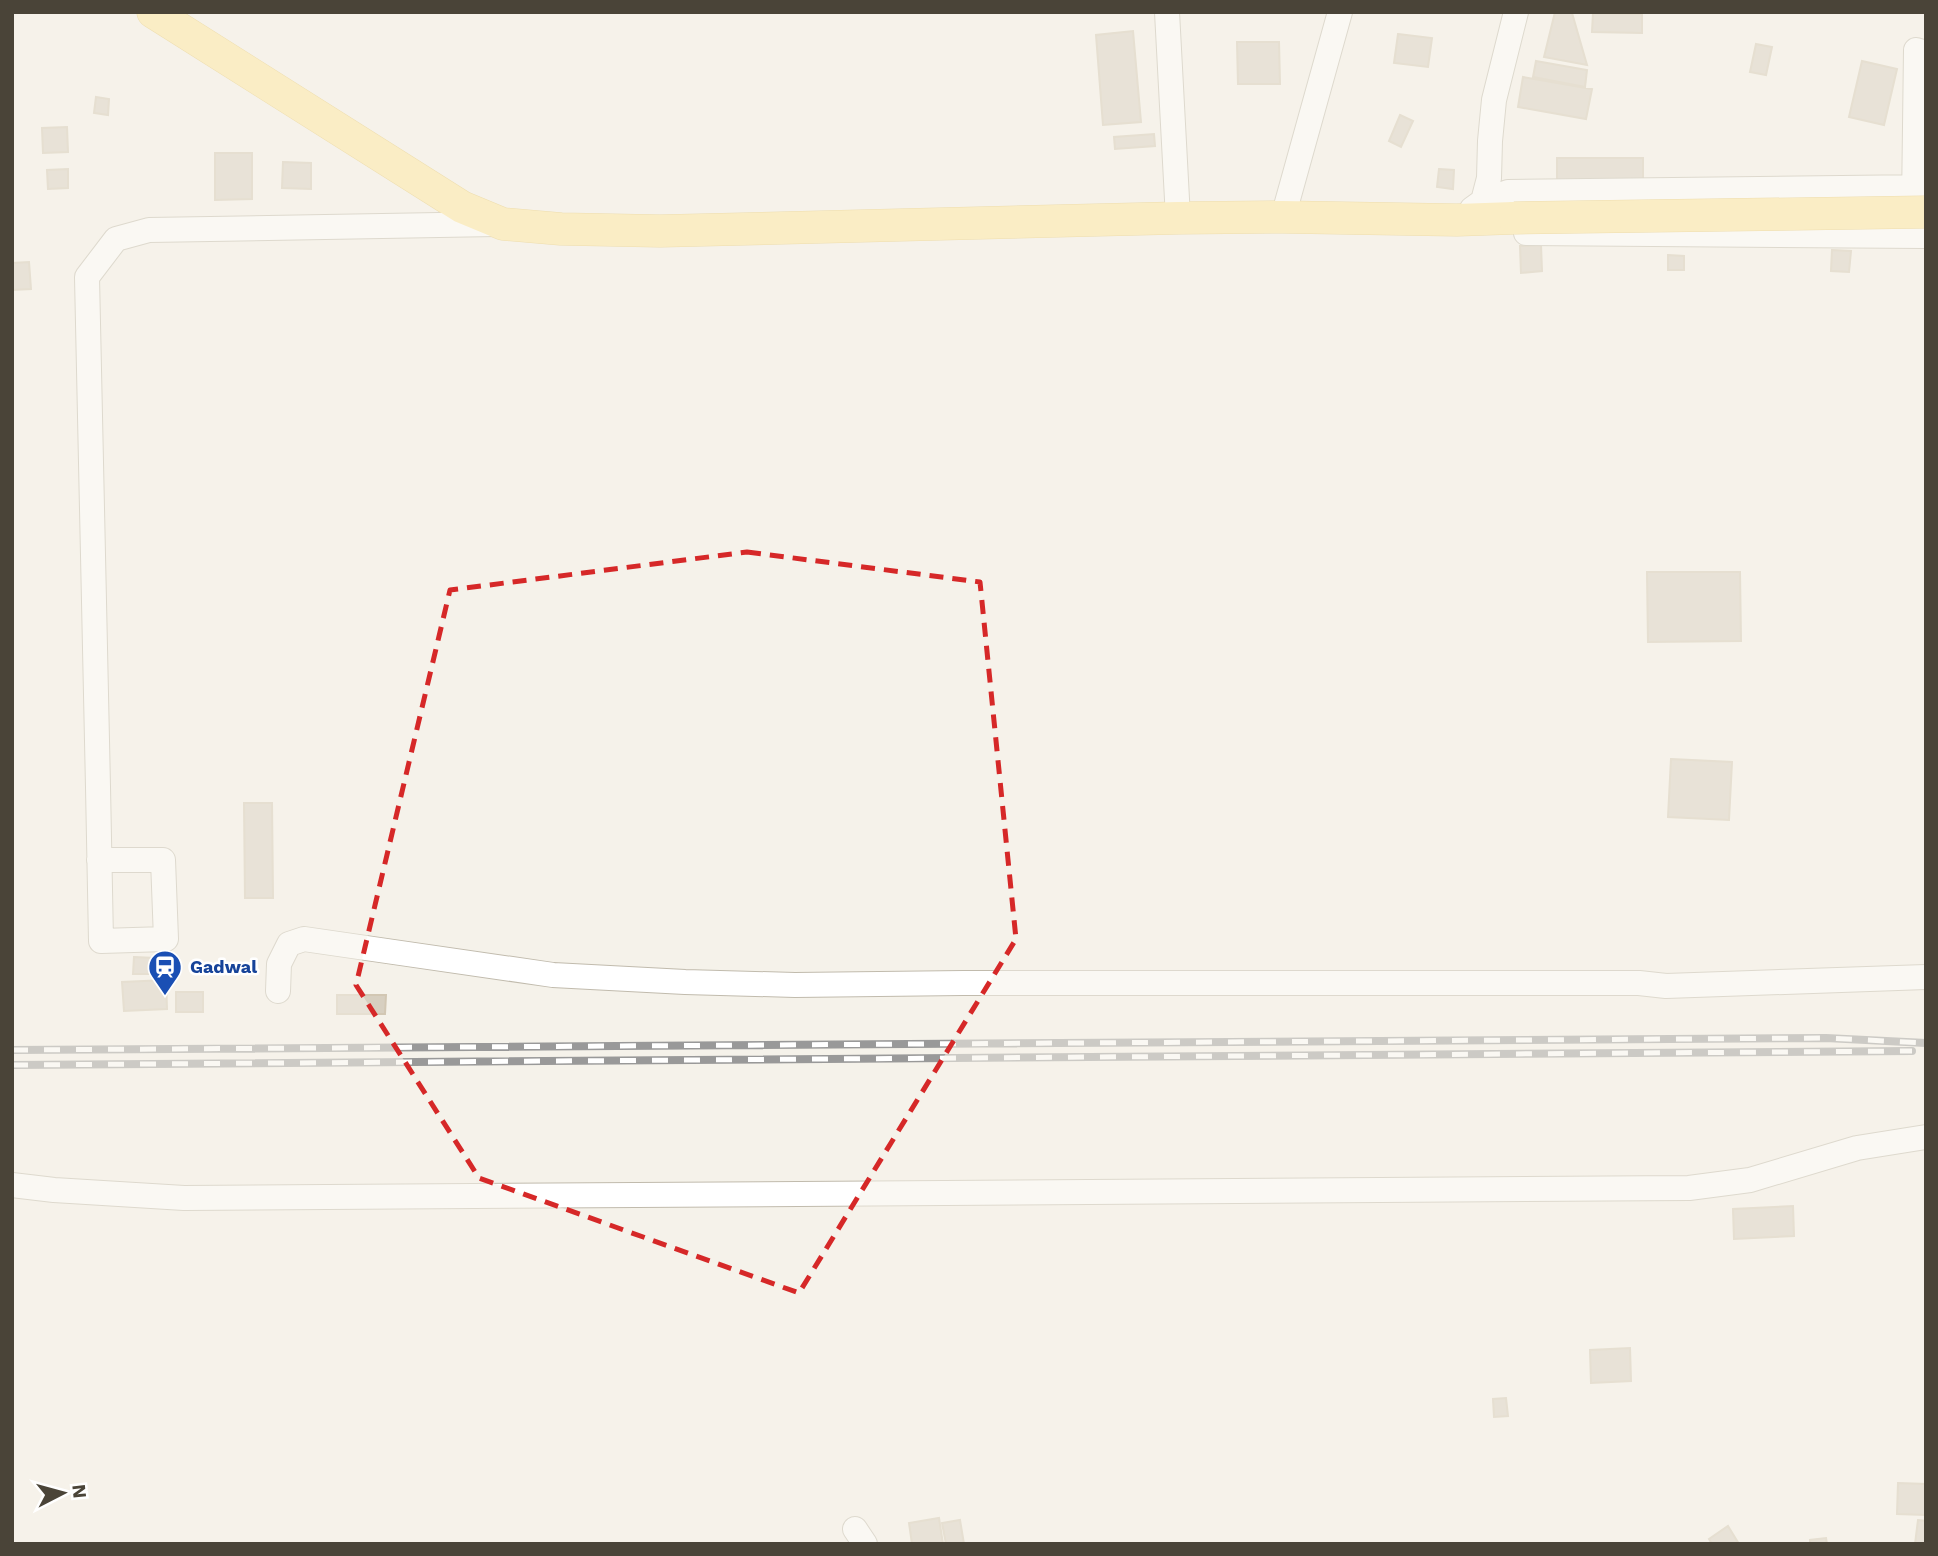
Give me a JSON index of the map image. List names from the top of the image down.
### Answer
{
  "places": {
    "station": ["Gadwal"]
  },
  "north": "right"
}
